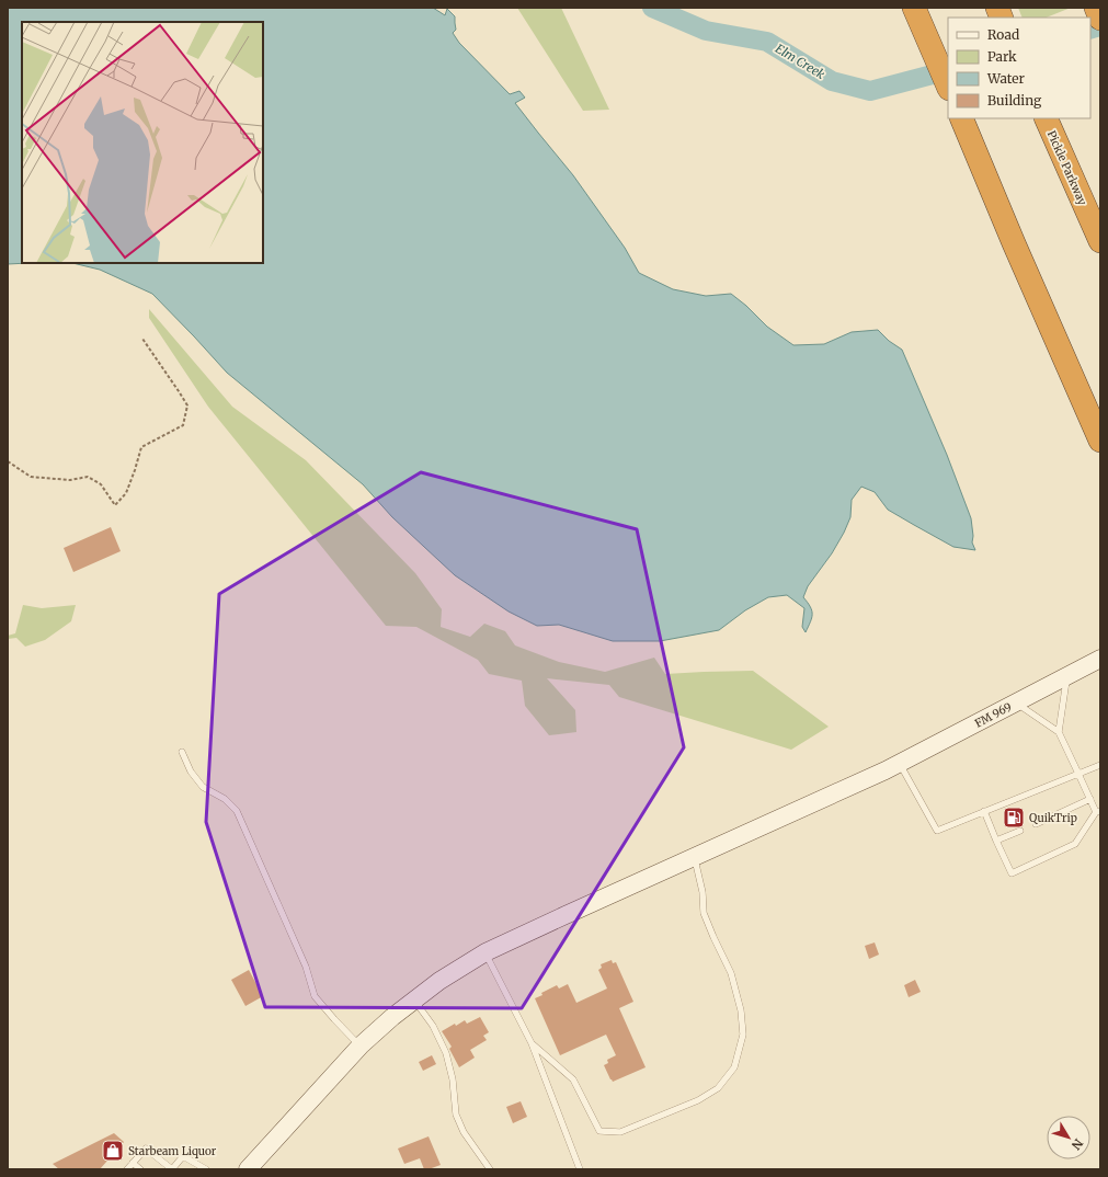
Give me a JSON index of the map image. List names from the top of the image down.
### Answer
{
  "streets": {
    "highway": ["Pickle Parkway"],
    "main road": ["FM 969"]
  },
  "water": ["Elm Creek"],
  "places": {
    "fuel station": ["QuikTrip"],
    "shop": ["Starbeam Liquor"]
  },
  "legend": [
    "Road",
    "Park",
    "Water",
    "Building"
  ],
  "north": "bottom right"
}
